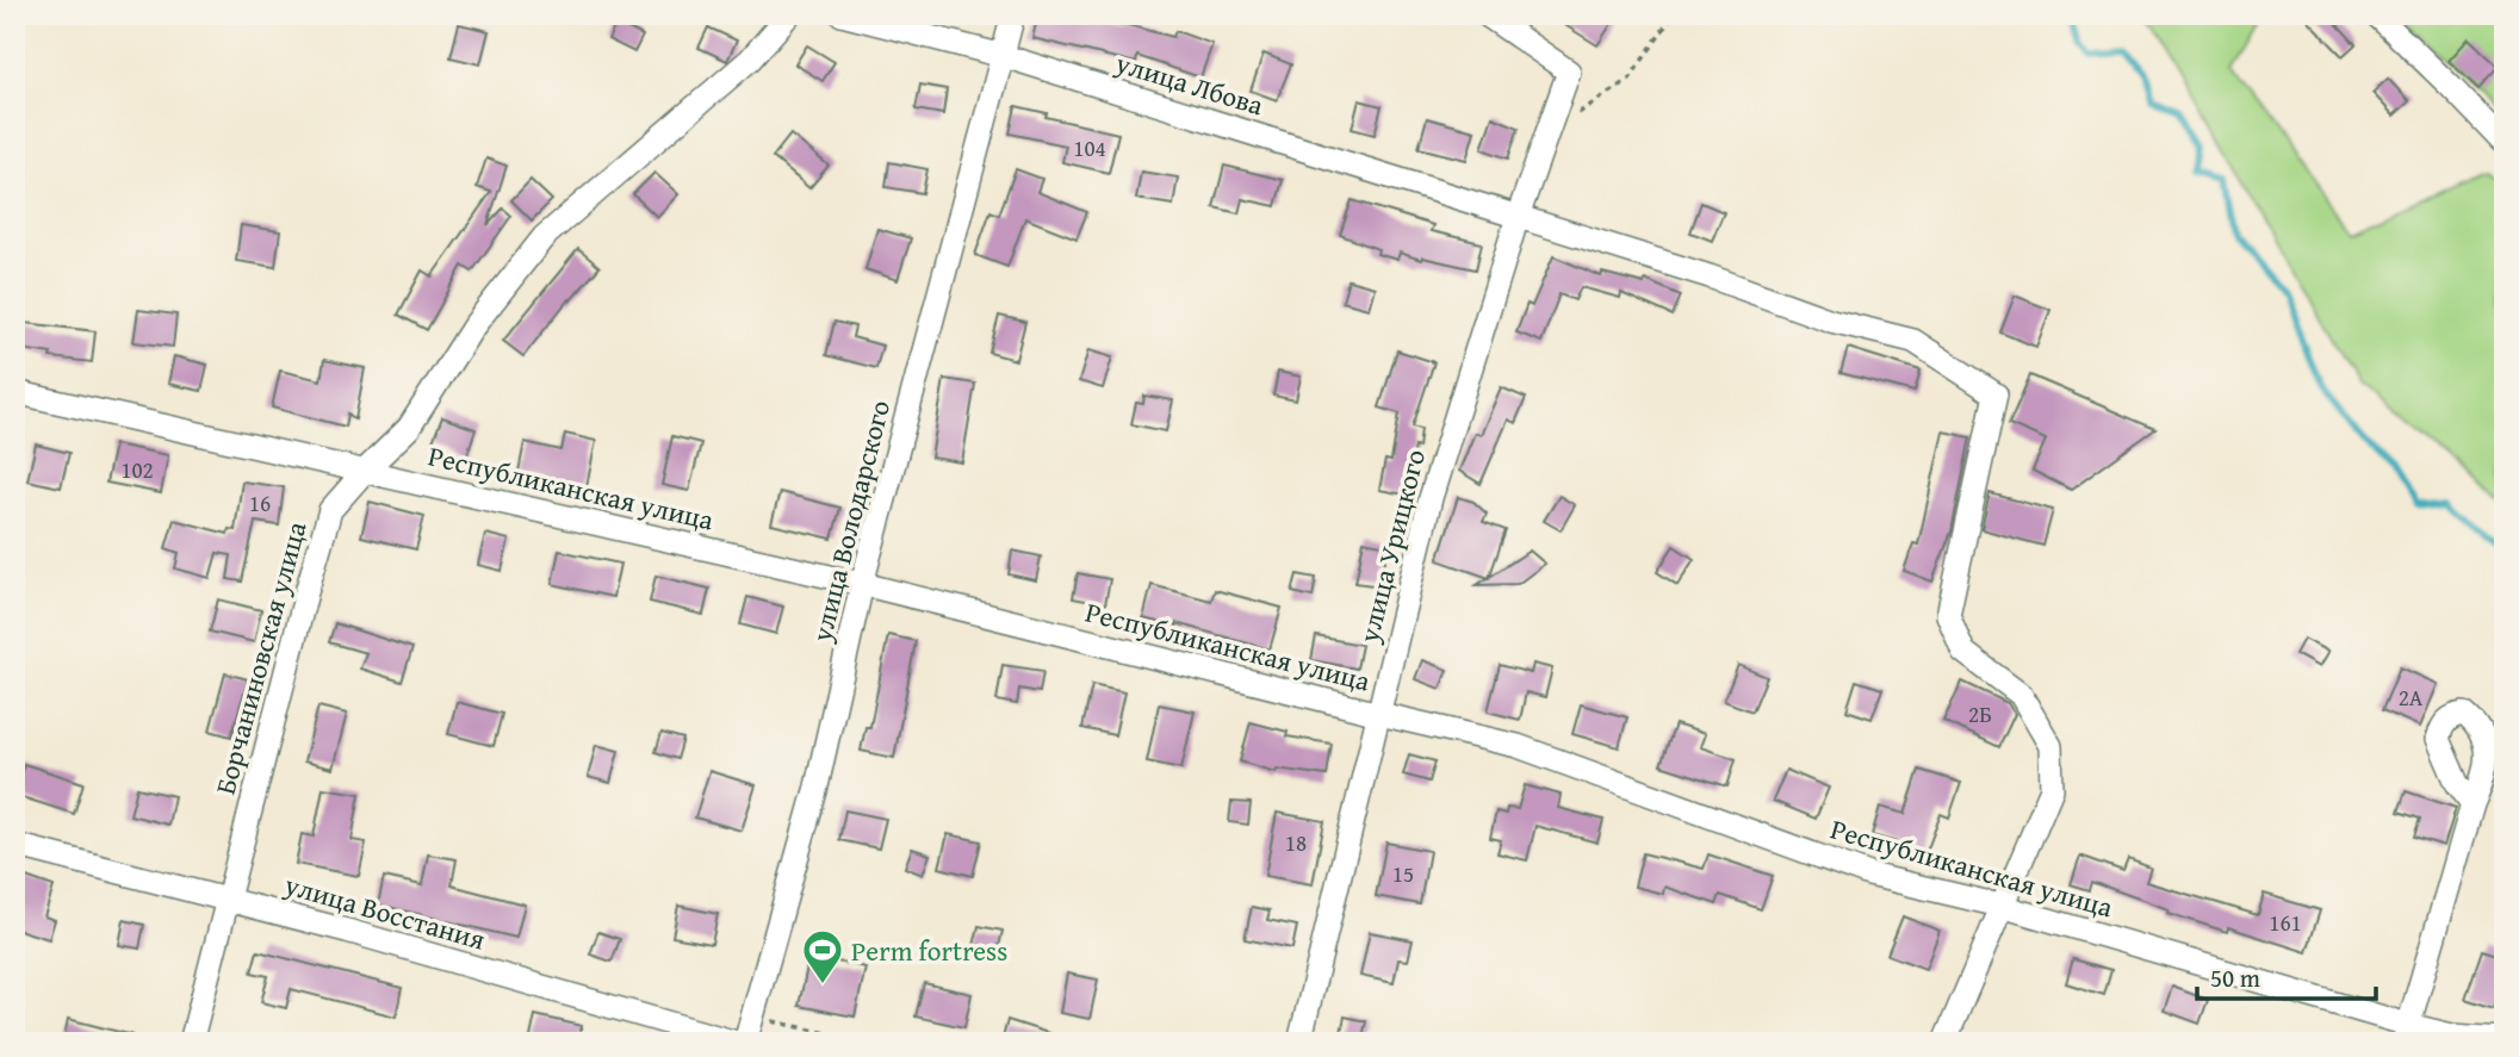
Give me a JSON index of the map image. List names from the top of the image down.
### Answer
{
  "streets": {
    "street": [
      "улица Лбова",
      "Республиканская улица",
      "улица Володарского",
      "улица Урицкого",
      "Борчаниновская улица",
      "улица Восстания"
    ]
  },
  "crossings": [
    ["улица Лбова", "Республиканская улица"],
    ["улица Лбова", "улица Володарского"],
    ["улица Лбова", "улица Урицкого"],
    ["Республиканская улица", "улица Володарского"],
    ["Республиканская улица", "улица Урицкого"],
    ["Республиканская улица", "Борчаниновская улица"],
    ["Борчаниновская улица", "улица Восстания"]
  ],
  "places": {
    "sports": ["Perm fortress"]
  },
  "house_numbers": [
    "104",
    "102",
    "16",
    "2А",
    "2Б",
    "18",
    "15",
    "161"
  ],
  "scale_bar": "50 m"
}
